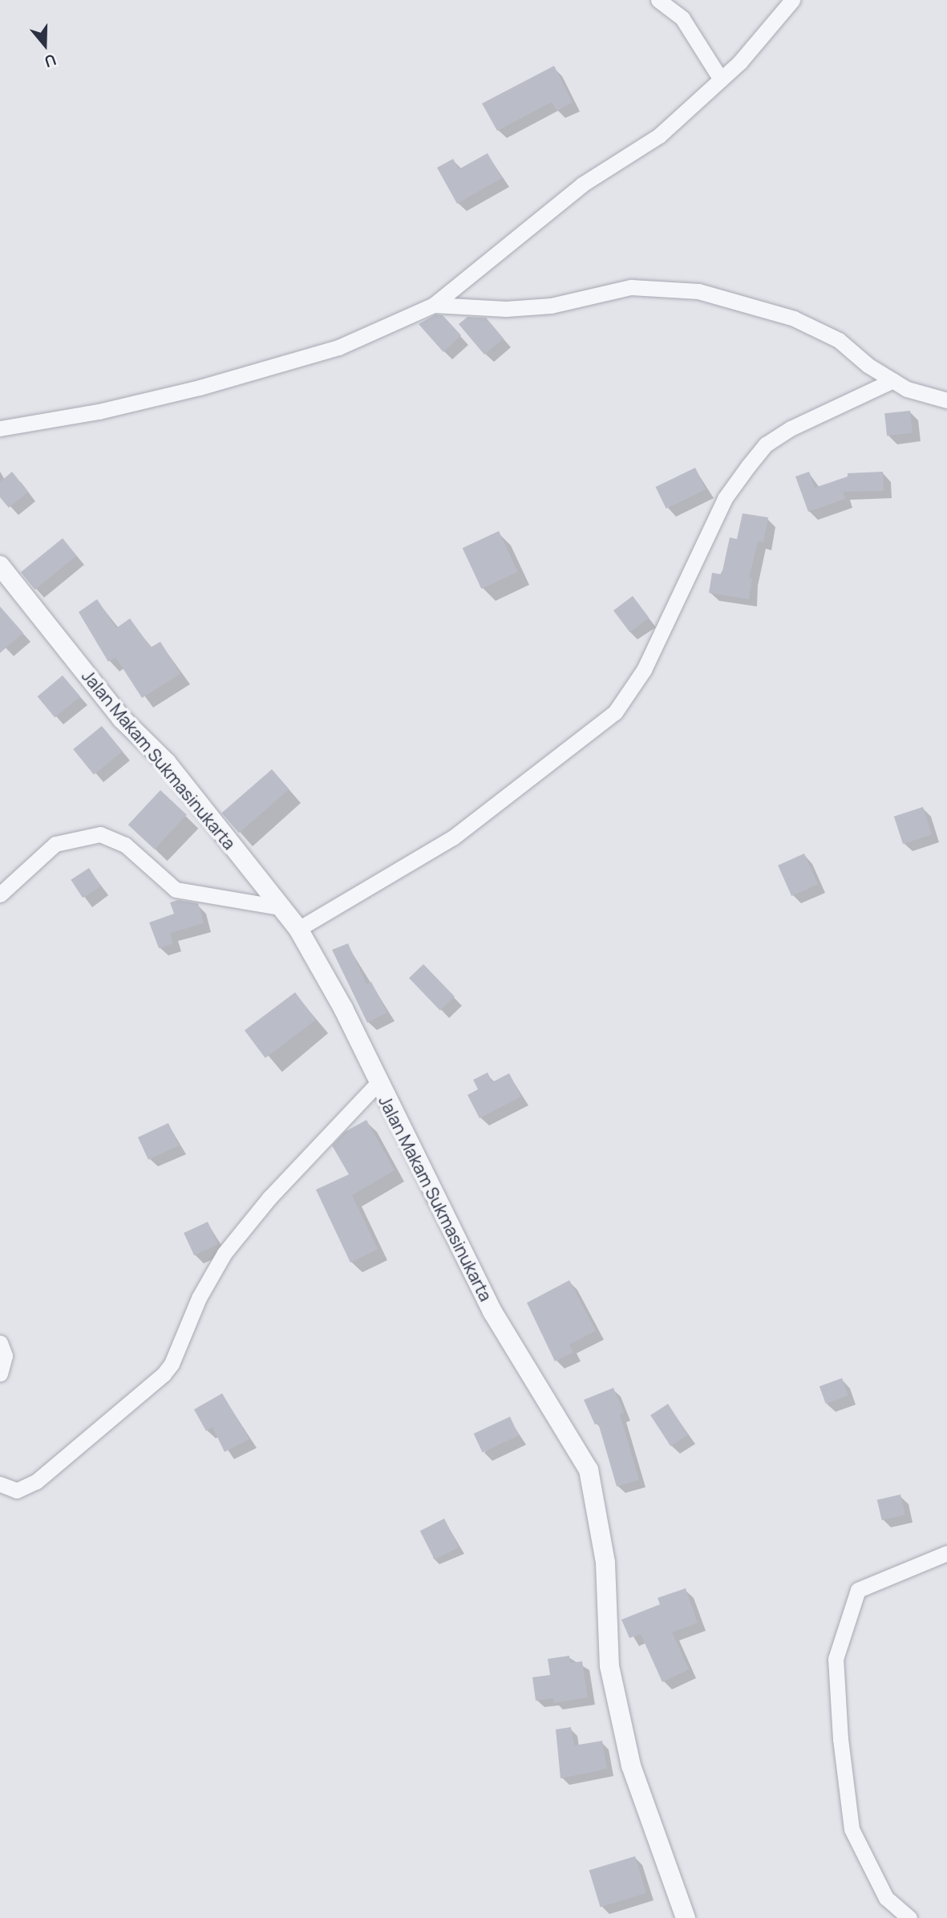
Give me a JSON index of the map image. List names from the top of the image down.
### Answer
{
  "streets": {
    "street": ["Jalan Makam Sukmasinukarta"]
  },
  "north": "bottom"
}
